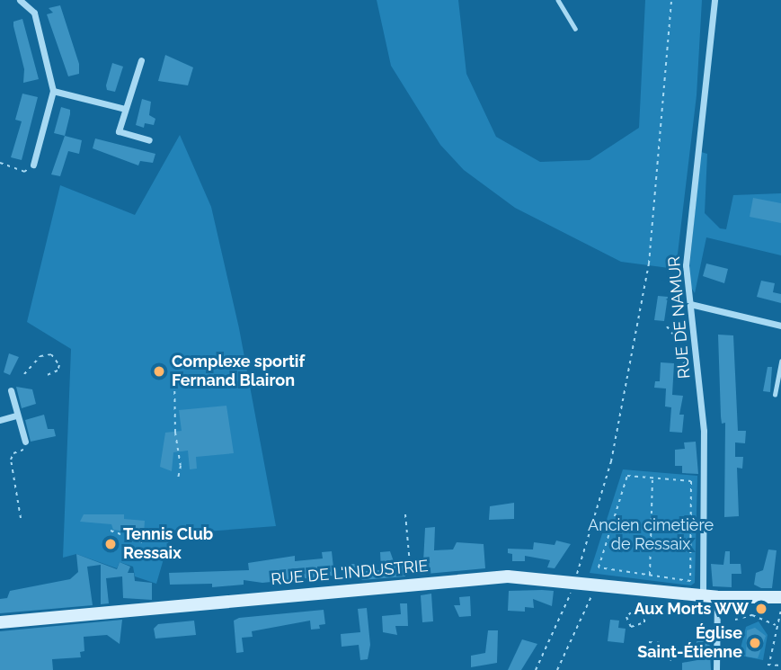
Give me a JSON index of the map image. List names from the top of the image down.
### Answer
{
  "streets": {
    "street": ["RUE DE NAMUR", "RUE DE L'INDUSTRIE"]
  },
  "crossings": [
    ["RUE DE NAMUR", "RUE DE L'INDUSTRIE"]
  ],
  "parks": ["Ancien cimetière de Ressaix"],
  "places": [
    "Complexe sportif Fernand Blairon",
    "Tennis Club Ressaix",
    "Aux Morts WW",
    "Église Saint-Étienne"
  ]
}
